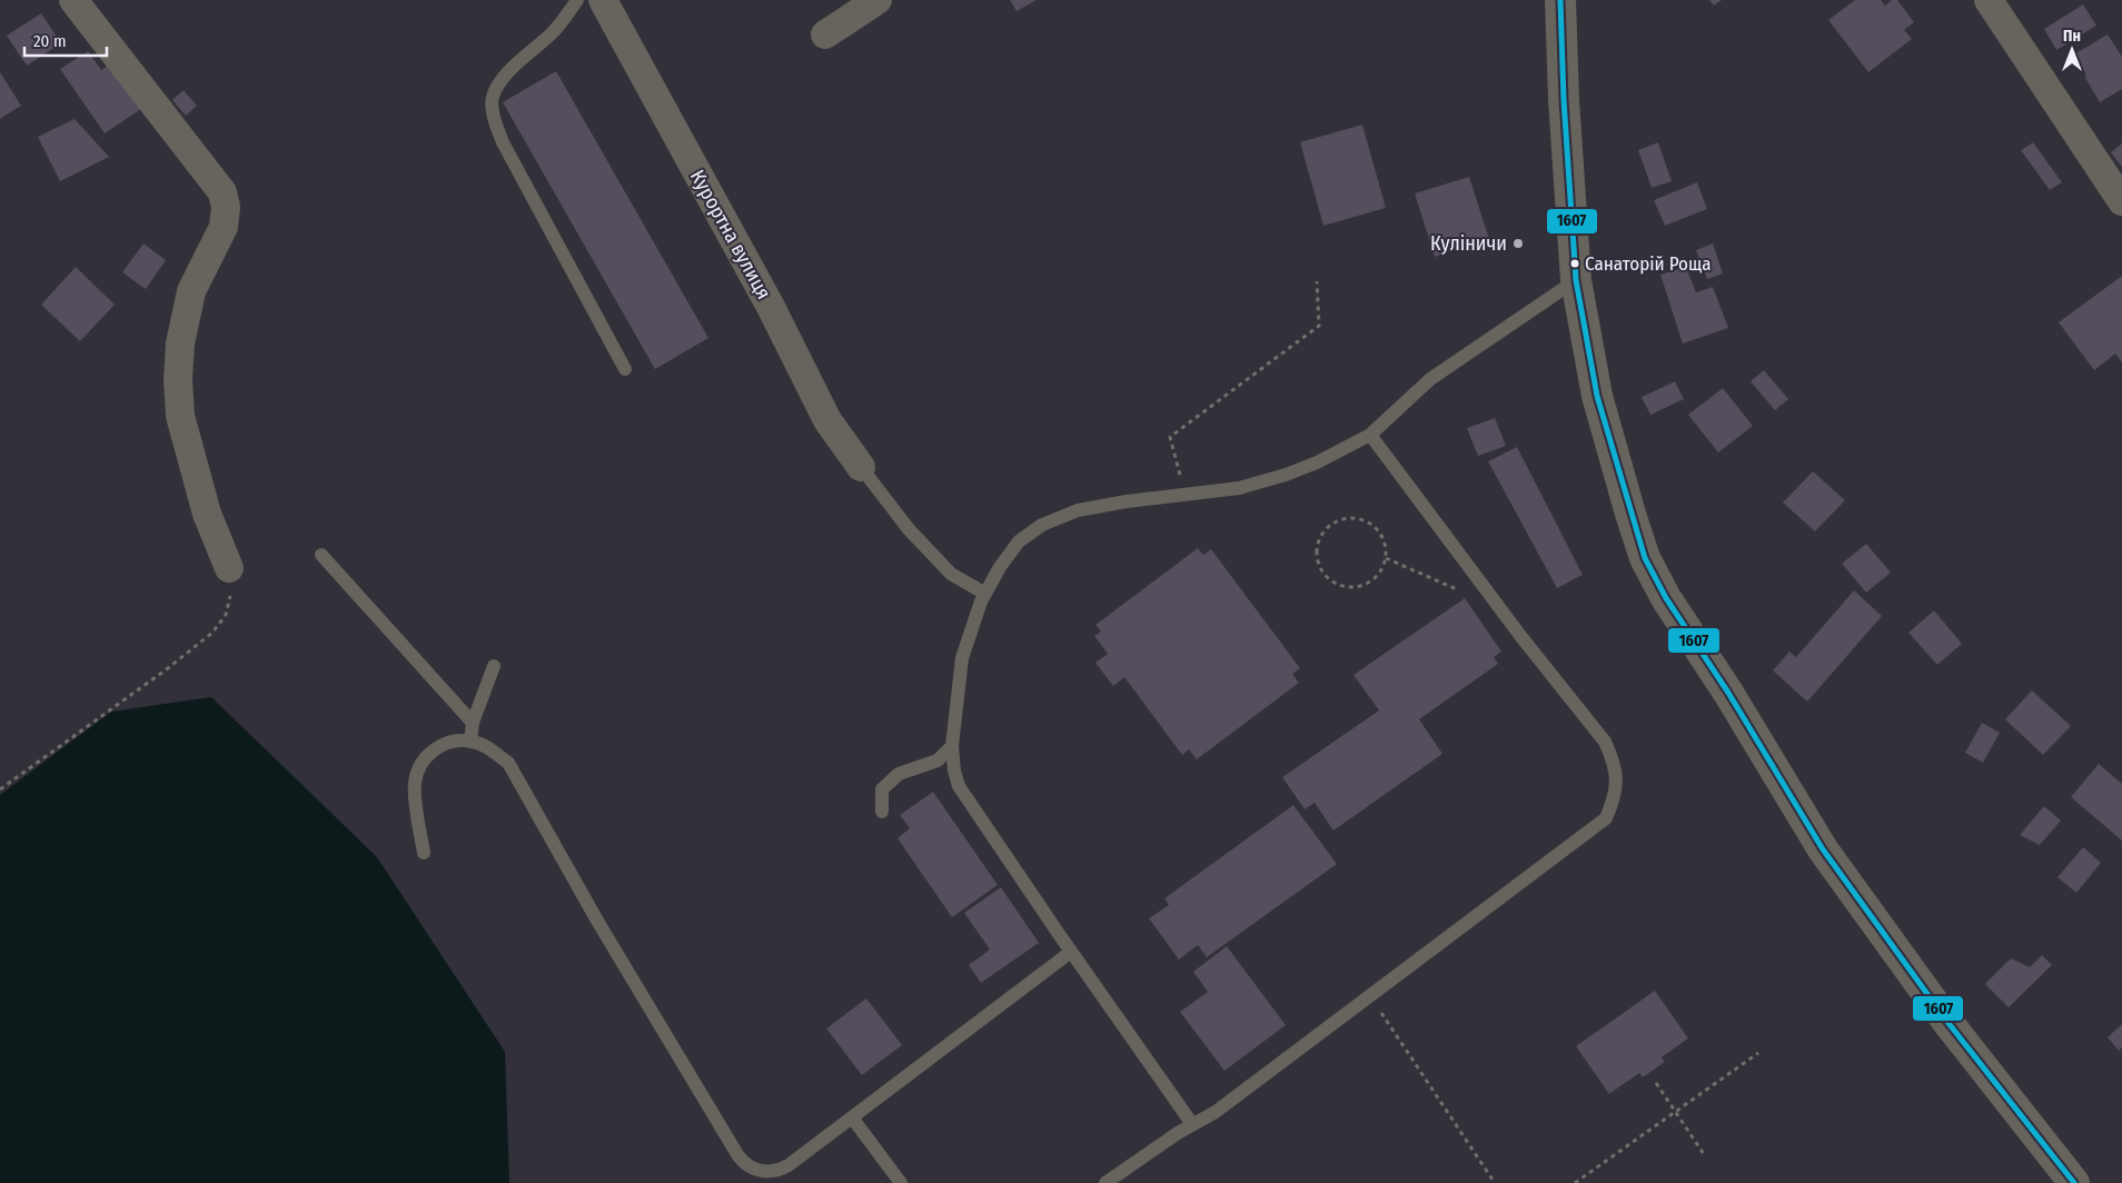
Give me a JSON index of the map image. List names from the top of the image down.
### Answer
{
  "streets": {
    "street": ["Курортна вулиця"]
  },
  "places": ["Куліничи", "Санаторій Роща"],
  "lines": ["transit line 1607"],
  "scale_bar": "20 m",
  "north": "top"
}
